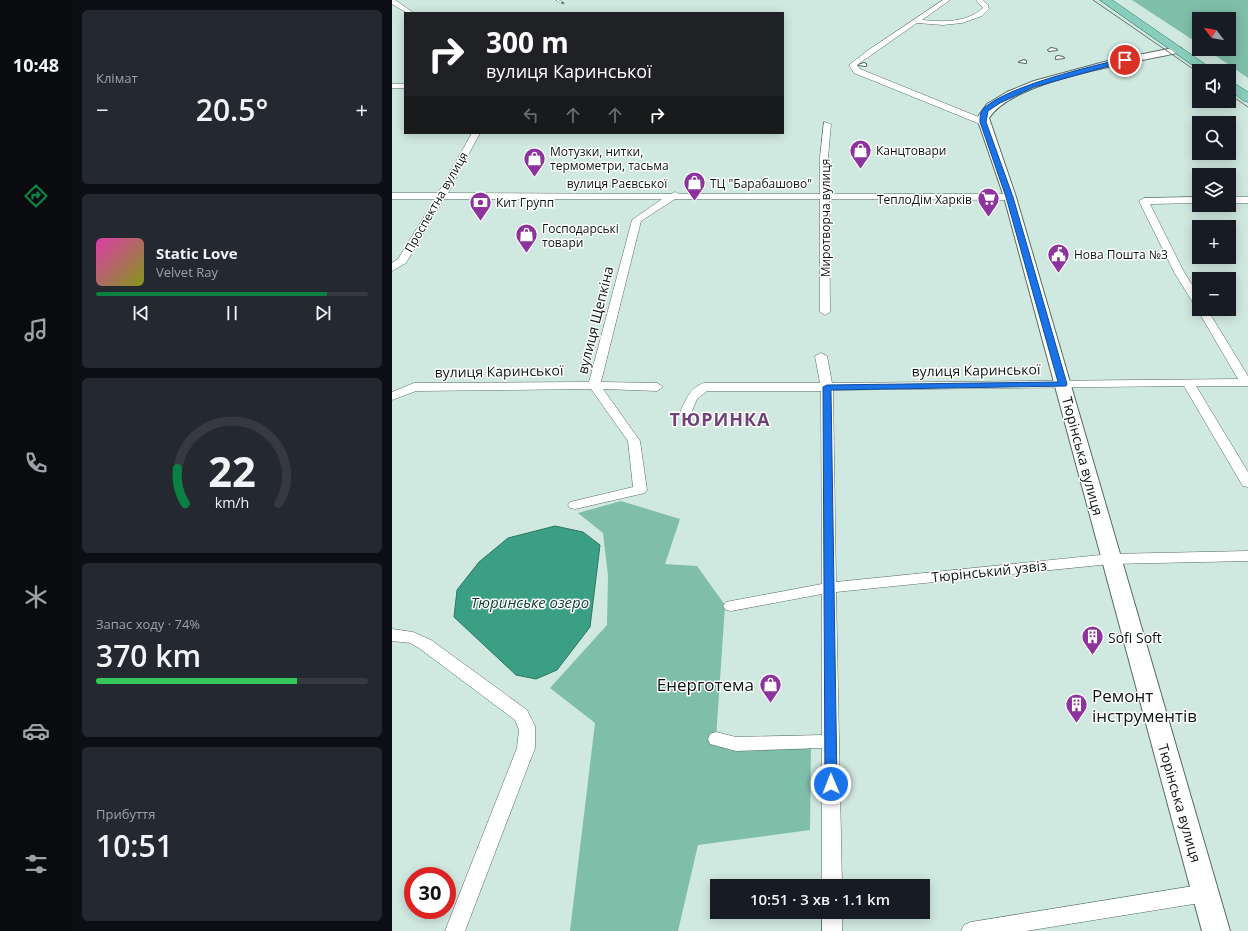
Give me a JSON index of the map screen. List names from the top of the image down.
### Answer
{
  "streets": {
    "main road": ["Тюрінська вулиця"],
    "street": [
      "вулиця Раєвської",
      "Проспектна вулиця",
      "Миротворча вулиця",
      "вулиця Щепкіна",
      "вулиця Каринської",
      "Тюрінський узвіз"
    ]
  },
  "crossings": [
    ["вулиця Раєвської", "Проспектна вулиця"],
    ["вулиця Раєвської", "Миротворча вулиця"],
    ["вулиця Раєвської", "вулиця Щепкіна"],
    ["вулиця Раєвської", "Тюрінська вулиця"],
    ["вулиця Щепкіна", "вулиця Каринської"],
    ["вулиця Каринської", "Тюрінська вулиця"],
    ["Тюрінська вулиця", "Тюрінський узвіз"]
  ],
  "districts": ["ТЮРИНКА"],
  "water": ["Тюринське озеро"],
  "places": {
    "shop": [
      "Канцтовари",
      "Мотузки, нитки, термометри, тасьма",
      "ТЦ \"Барабашово\"",
      "Господарські товари",
      "Енерготема"
    ],
    "supermarket": ["ТеплоДім Харків"],
    "bank": ["Кит Групп"],
    "public building": ["Нова Пошта №3"],
    "building": ["Sofi Soft", "Ремонт інструментів"]
  },
  "north": "top left",
  "page": {
    "tabs": "10:48",
    "tile": [
      "Клімат",
      ["Запас ходу · 74%", "370 km"],
      ["Прибуття", "10:51"]
    ],
    "map_buttons": ["+", "−"],
    "turn": ["300 m", "вулиця Каринської"],
    "heat": ["−", "20.5°", "+"],
    "song": ["Static Love", "Velvet Ray"],
    "limit": "30",
    "trip": "10:51 · 3 хв · 1.1 km",
    "gauge": ["22", "km/h"]
  }
}
